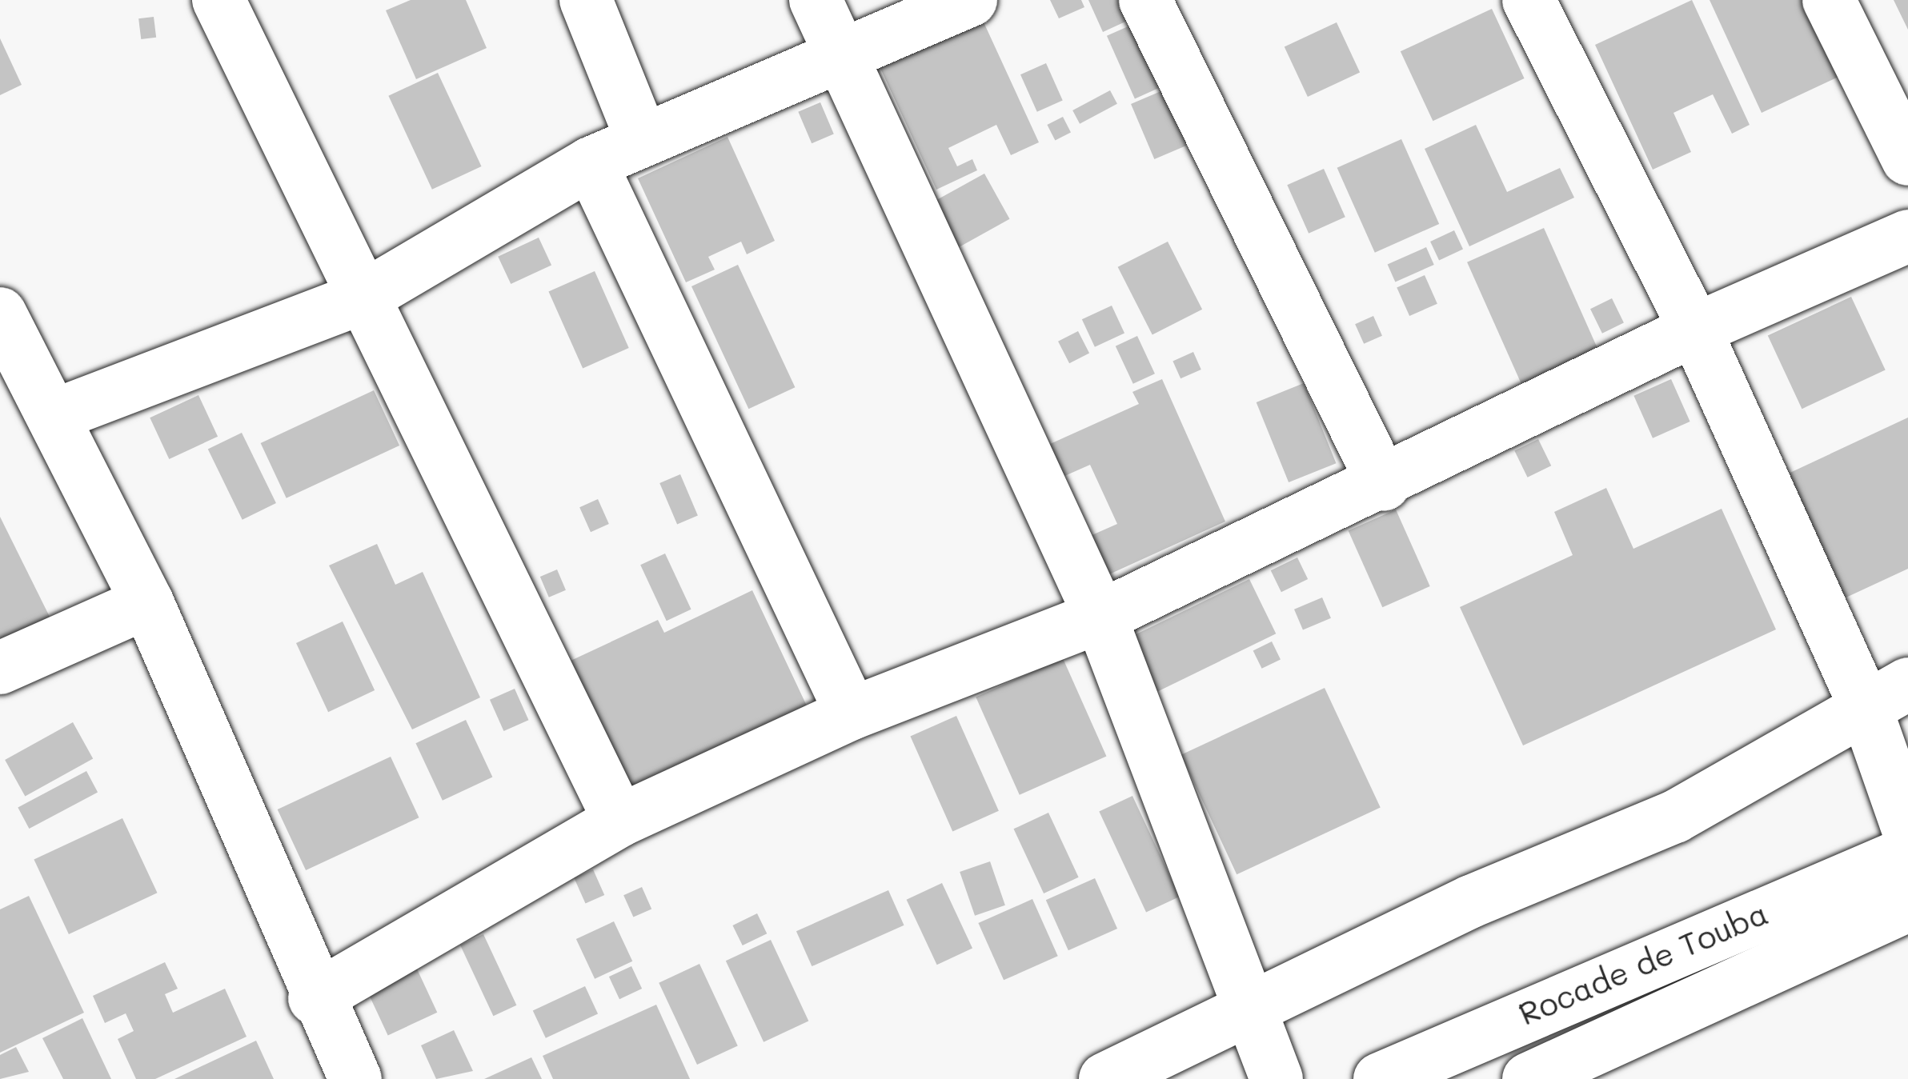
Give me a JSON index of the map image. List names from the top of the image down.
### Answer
{
  "streets": {
    "street": ["Rocade de Touba"]
  }
}
